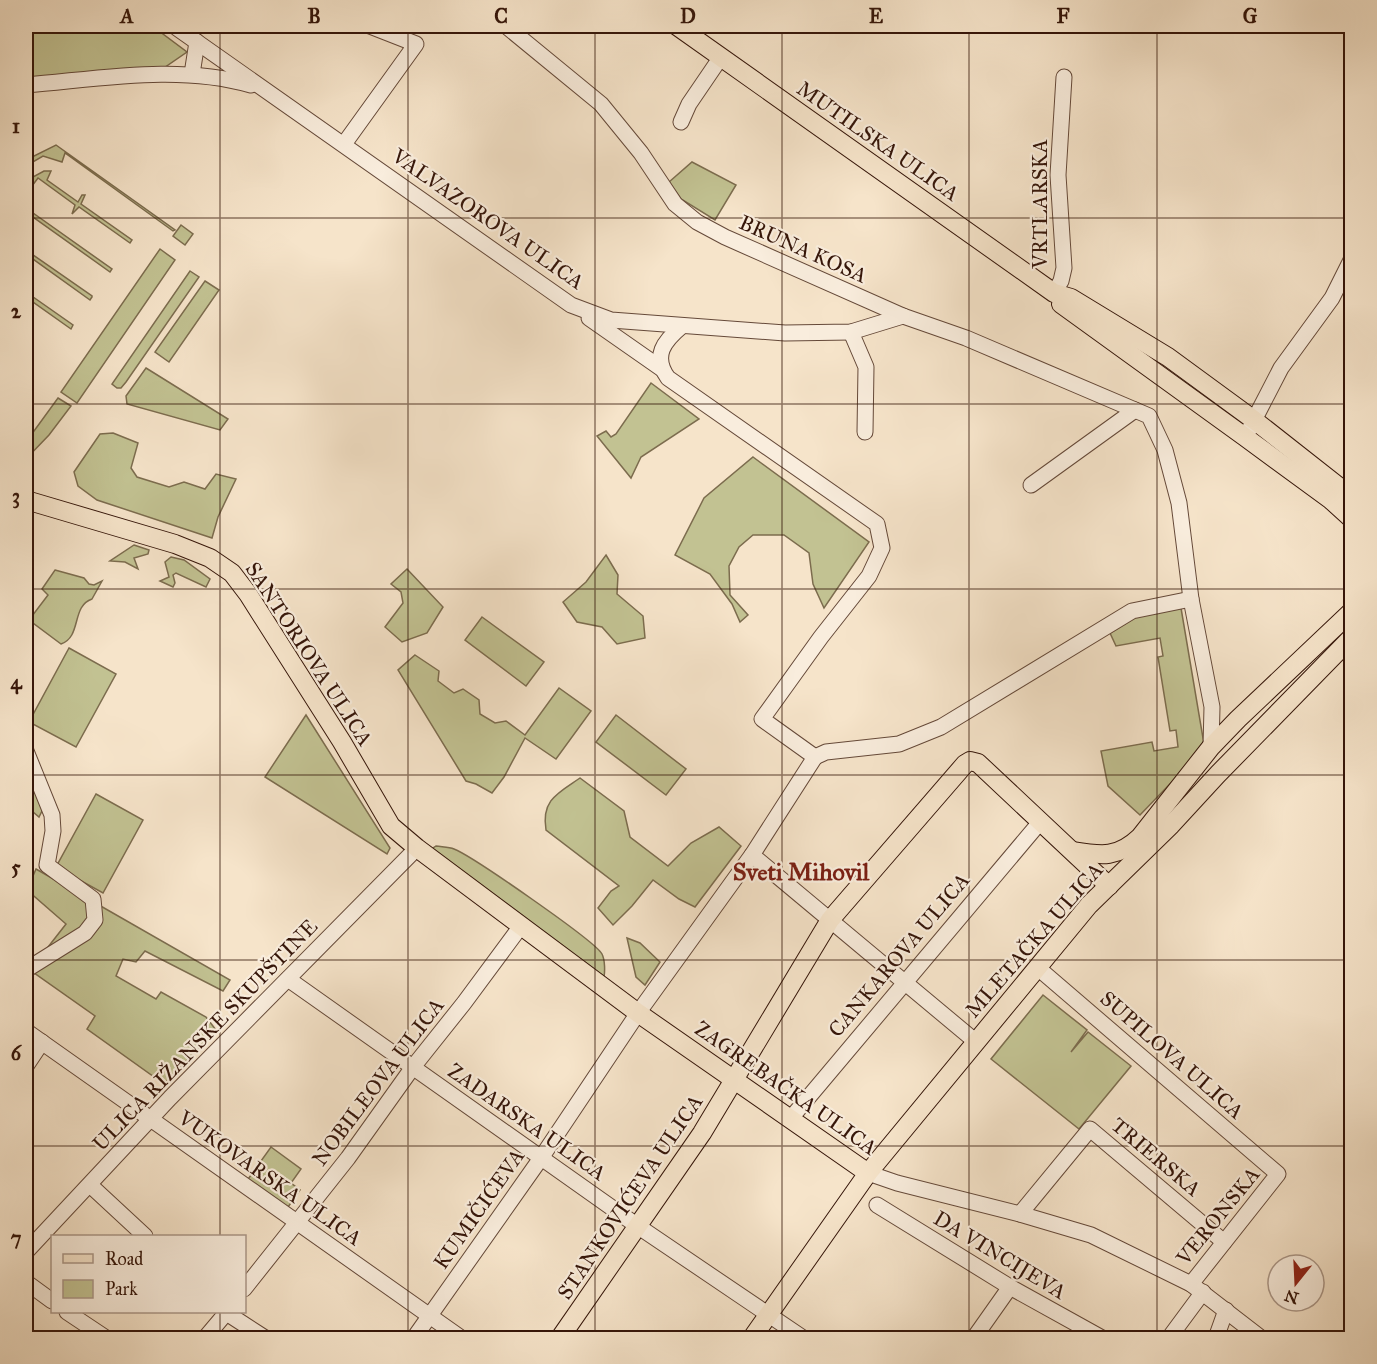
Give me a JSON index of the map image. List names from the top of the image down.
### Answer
{
  "streets": {
    "main road": [
      "MUTILSKA ULICA",
      "SANTORIOVA ULICA",
      "MLETAČKA ULICA",
      "ZAGREBAČKA ULICA",
      "STANKOVIĆEVA ULICA"
    ],
    "street": [
      "VRTLARSKA",
      "VALVAZOROVA ULICA",
      "BRUNA KOSA",
      "CANKAROVA ULICA",
      "ULICA RIŽANSKE SKUPŠTINE",
      "SUPILOVA ULICA",
      "NOBILEOVA ULICA",
      "ZADARSKA ULICA",
      "TRIERSKA",
      "VUKOVARSKA ULICA",
      "KUMIČIĆEVA",
      "VERONSKA",
      "DA VINCIJEVA"
    ]
  },
  "crossings": [
    ["MUTILSKA ULICA", "VRTLARSKA"],
    ["VALVAZOROVA ULICA", "BRUNA KOSA"],
    ["SANTORIOVA ULICA", "ULICA RIŽANSKE SKUPŠTINE"],
    ["SANTORIOVA ULICA", "ZAGREBAČKA ULICA"],
    ["MLETAČKA ULICA", "SUPILOVA ULICA"],
    ["MLETAČKA ULICA", "ZAGREBAČKA ULICA"],
    ["MLETAČKA ULICA", "ZADARSKA ULICA"],
    ["CANKAROVA ULICA", "ZAGREBAČKA ULICA"],
    ["CANKAROVA ULICA", "STANKOVIĆEVA ULICA"],
    ["ULICA RIŽANSKE SKUPŠTINE", "ZAGREBAČKA ULICA"],
    ["ULICA RIŽANSKE SKUPŠTINE", "ZADARSKA ULICA"],
    ["ULICA RIŽANSKE SKUPŠTINE", "VUKOVARSKA ULICA"],
    ["SUPILOVA ULICA", "VERONSKA"],
    ["NOBILEOVA ULICA", "ZAGREBAČKA ULICA"],
    ["NOBILEOVA ULICA", "ZADARSKA ULICA"],
    ["NOBILEOVA ULICA", "VUKOVARSKA ULICA"],
    ["ZAGREBAČKA ULICA", "TRIERSKA"],
    ["ZAGREBAČKA ULICA", "STANKOVIĆEVA ULICA"],
    ["ZAGREBAČKA ULICA", "KUMIČIĆEVA"],
    ["ZAGREBAČKA ULICA", "VERONSKA"],
    ["ZADARSKA ULICA", "STANKOVIĆEVA ULICA"],
    ["ZADARSKA ULICA", "KUMIČIĆEVA"],
    ["TRIERSKA", "VERONSKA"],
    ["VUKOVARSKA ULICA", "KUMIČIĆEVA"]
  ],
  "districts": ["Sveti Mihovil"],
  "legend": ["Road", "Park"],
  "north": "bottom",
  "grid": {
    "columns": [
      "A",
      "B",
      "C",
      "D",
      "E",
      "F",
      "G"
    ],
    "rows": [
      "1",
      "2",
      "3",
      "4",
      "5",
      "6",
      "7"
    ]
  }
}
